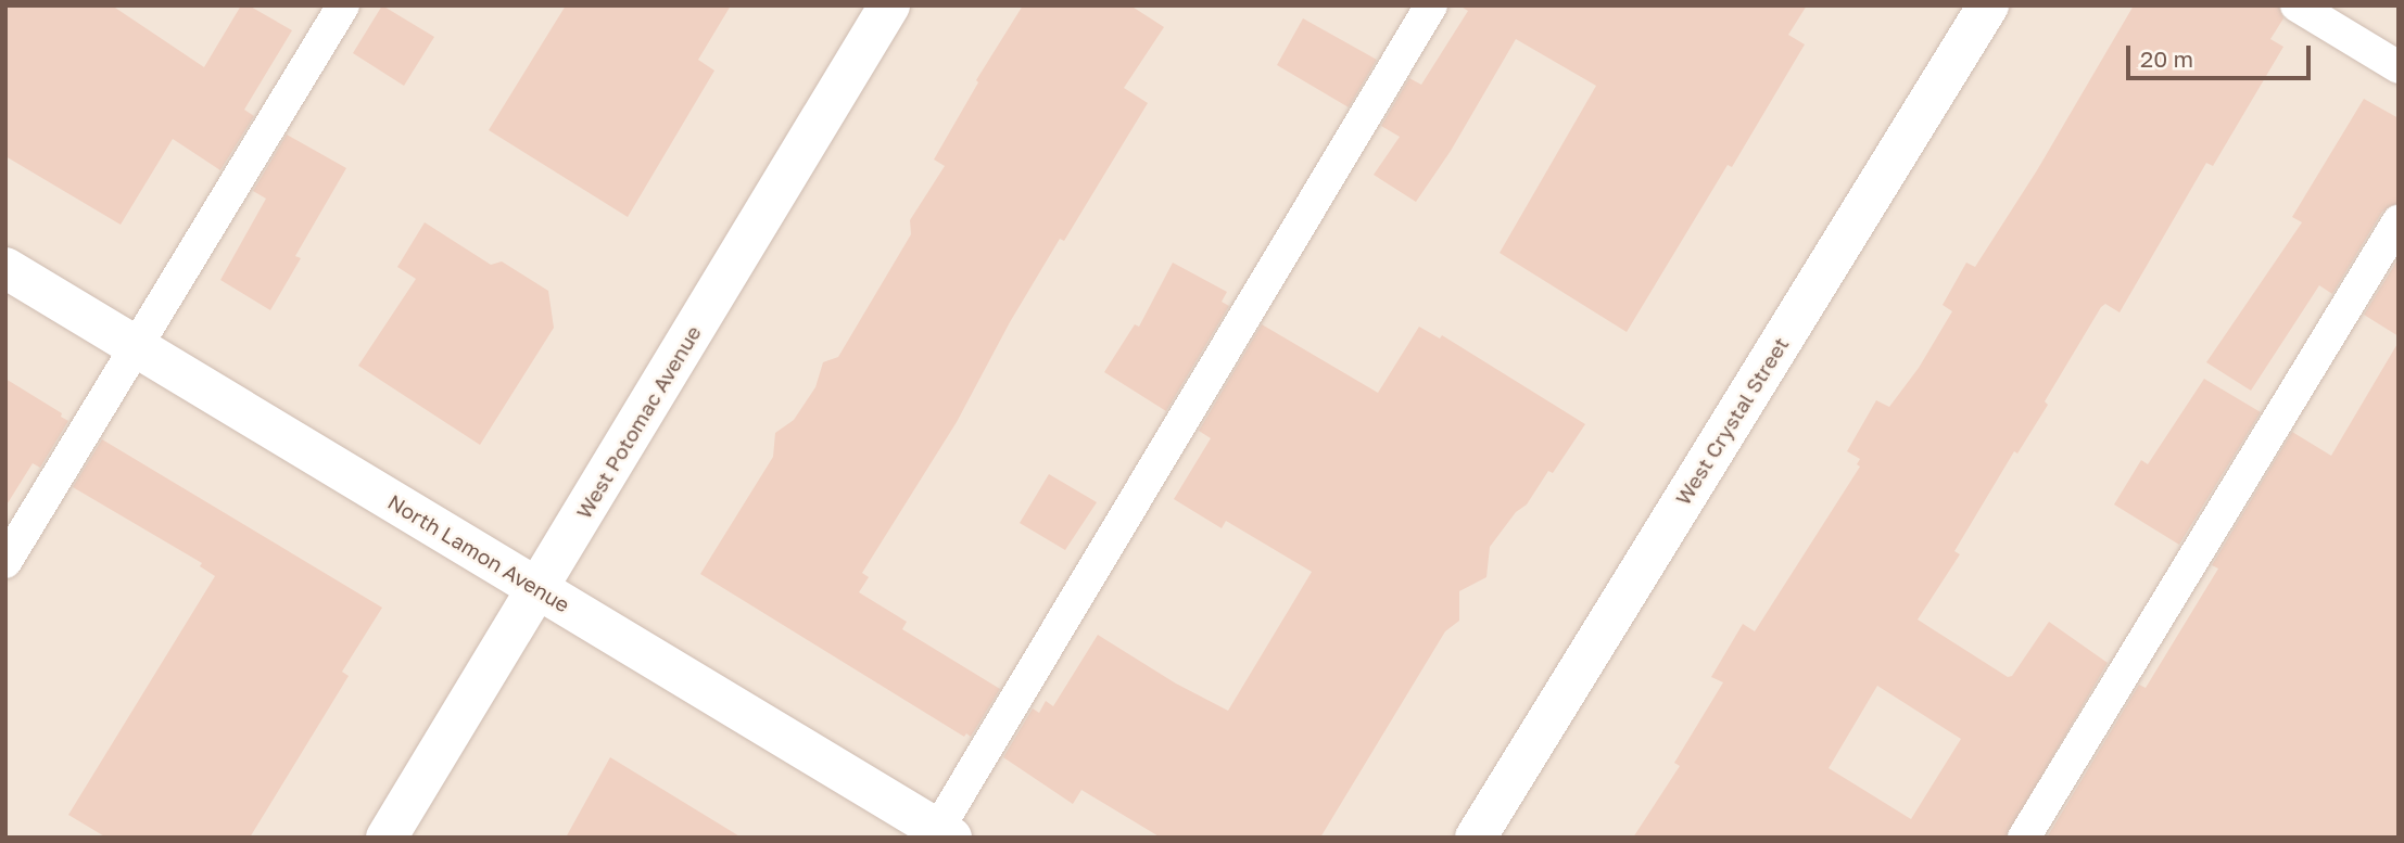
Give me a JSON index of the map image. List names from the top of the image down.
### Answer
{
  "streets": {
    "street": ["West Crystal Street", "West Potomac Avenue", "North Lamon Avenue"]
  },
  "crossings": [
    ["West Potomac Avenue", "North Lamon Avenue"]
  ],
  "scale_bar": "20 m"
}
